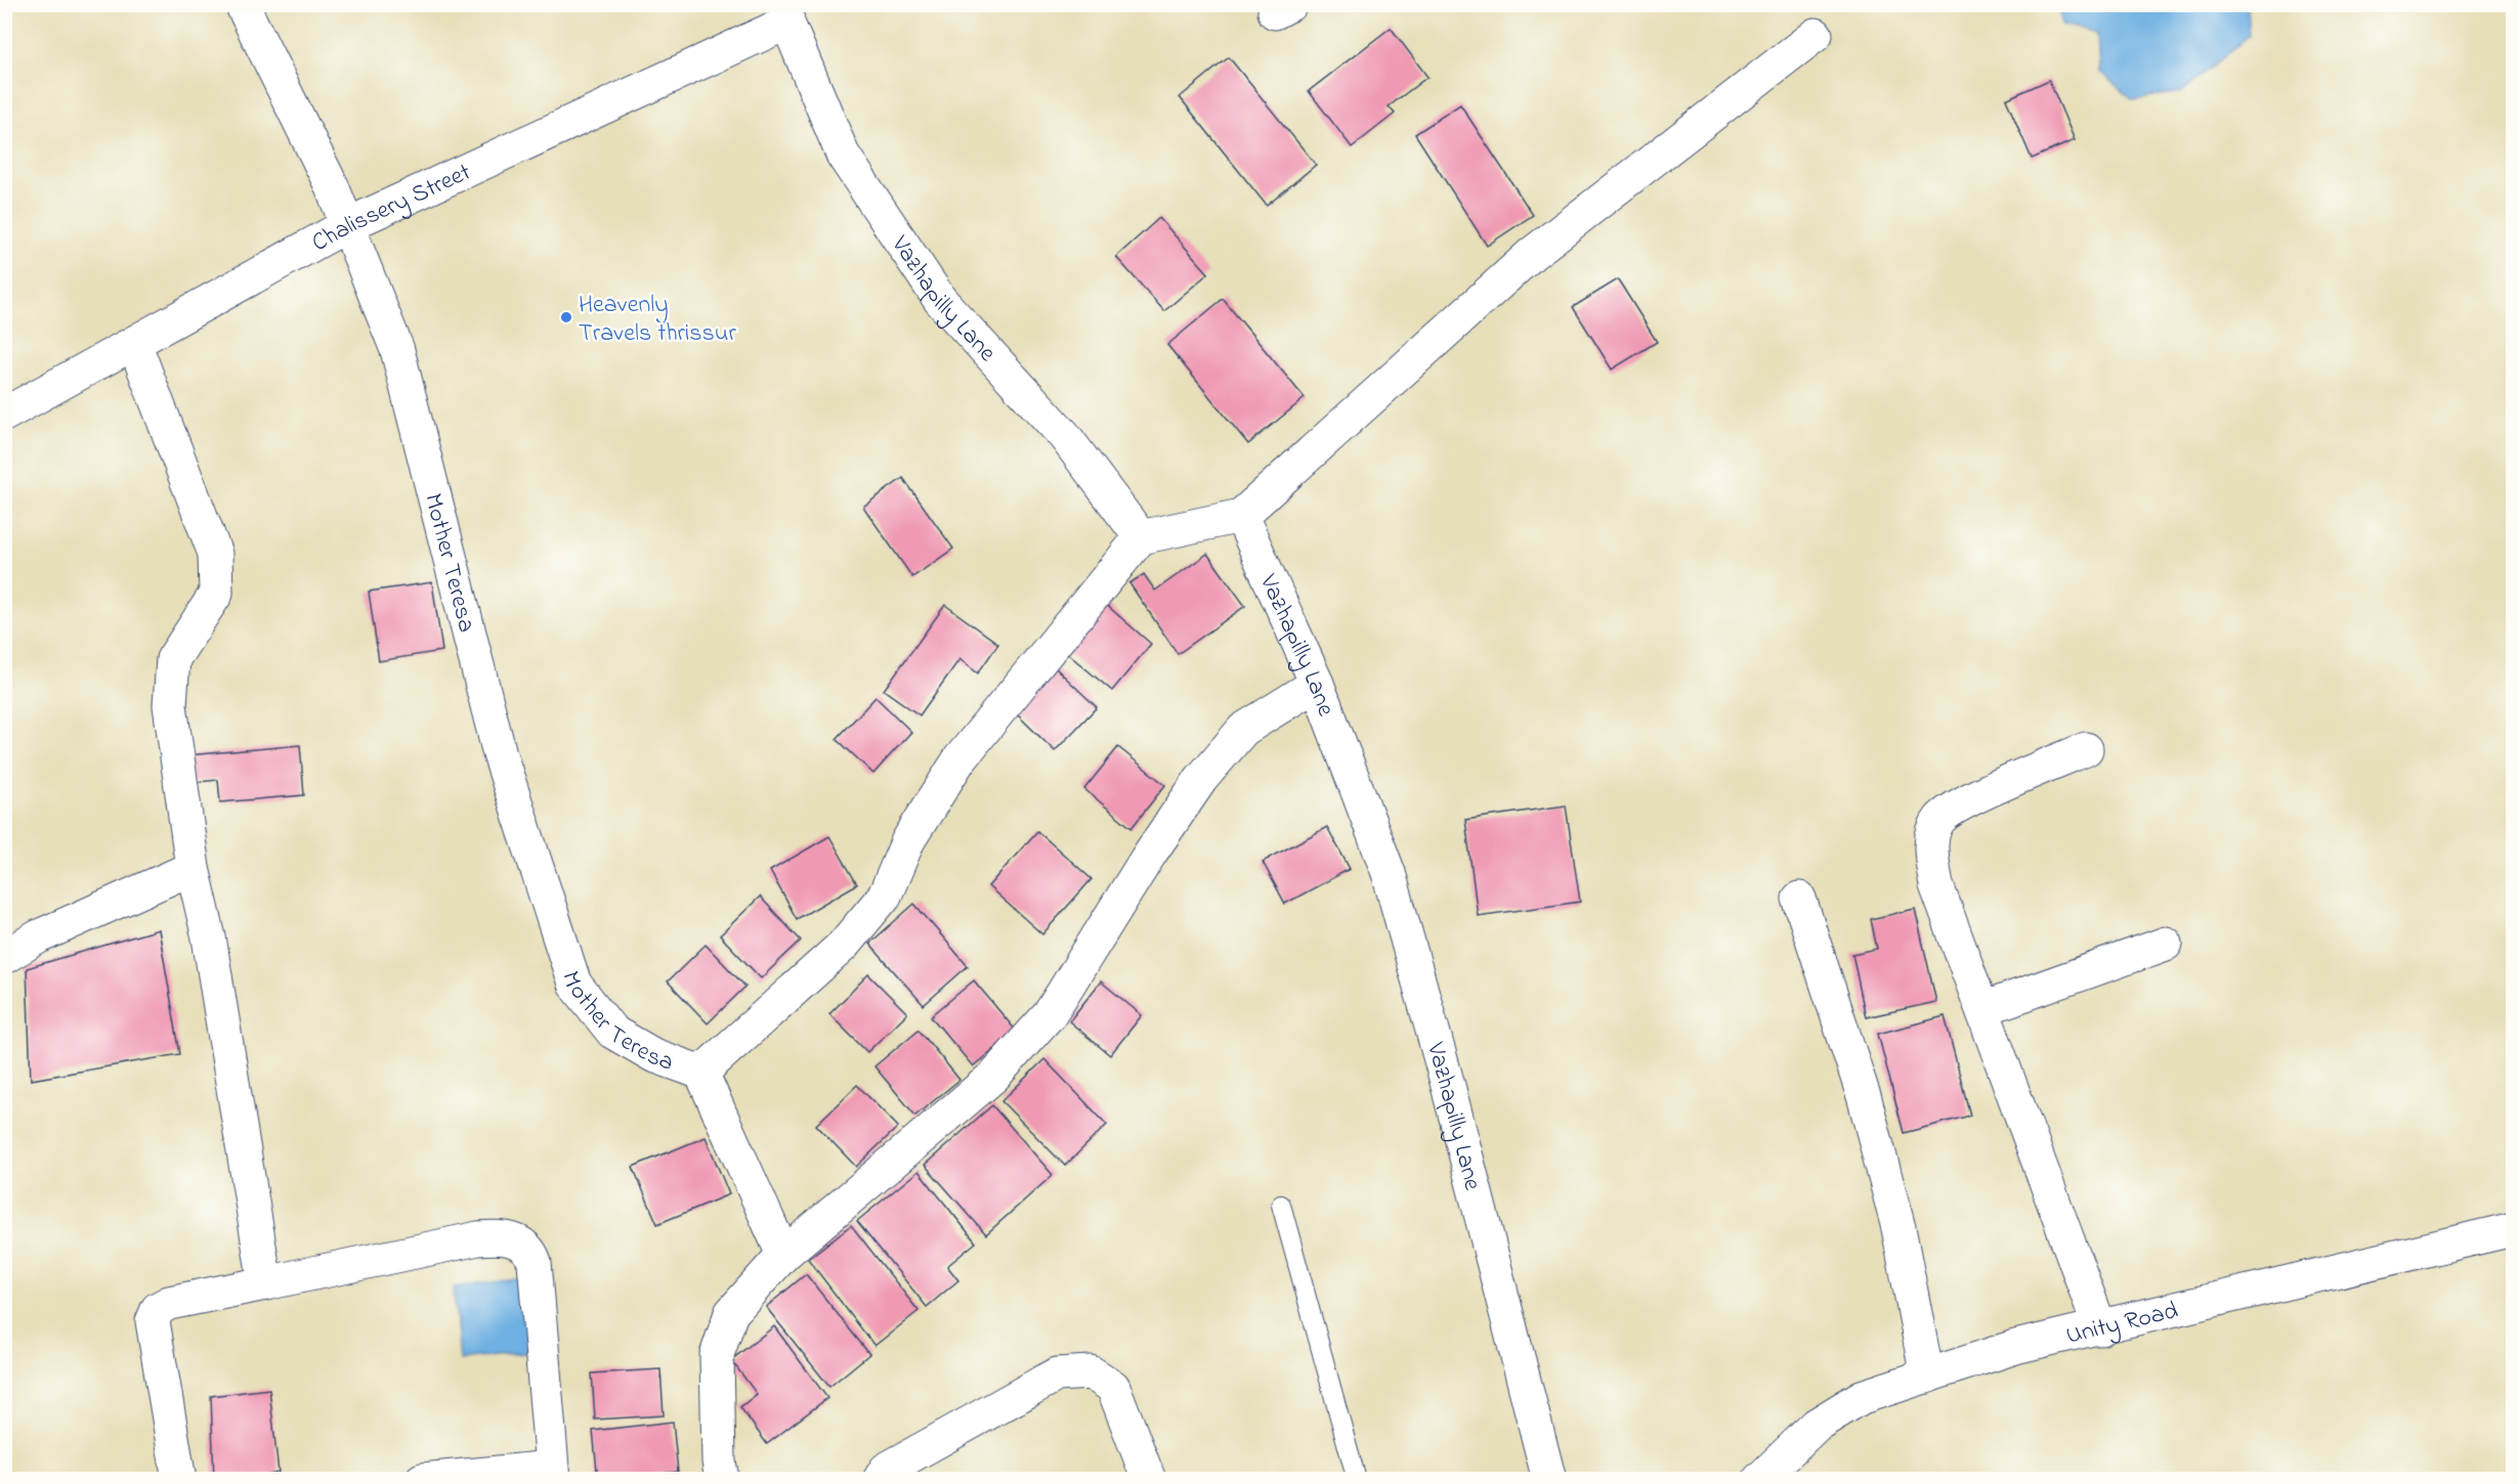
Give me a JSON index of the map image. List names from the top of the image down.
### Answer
{
  "streets": {
    "street": [
      "Chalissery Street",
      "Vazhapilly Lane",
      "Mother Teresa",
      "Unity Road"
    ]
  },
  "crossings": [
    ["Chalissery Street", "Vazhapilly Lane"],
    ["Chalissery Street", "Mother Teresa"]
  ],
  "places": ["Heavenly Travels thrissur"]
}
